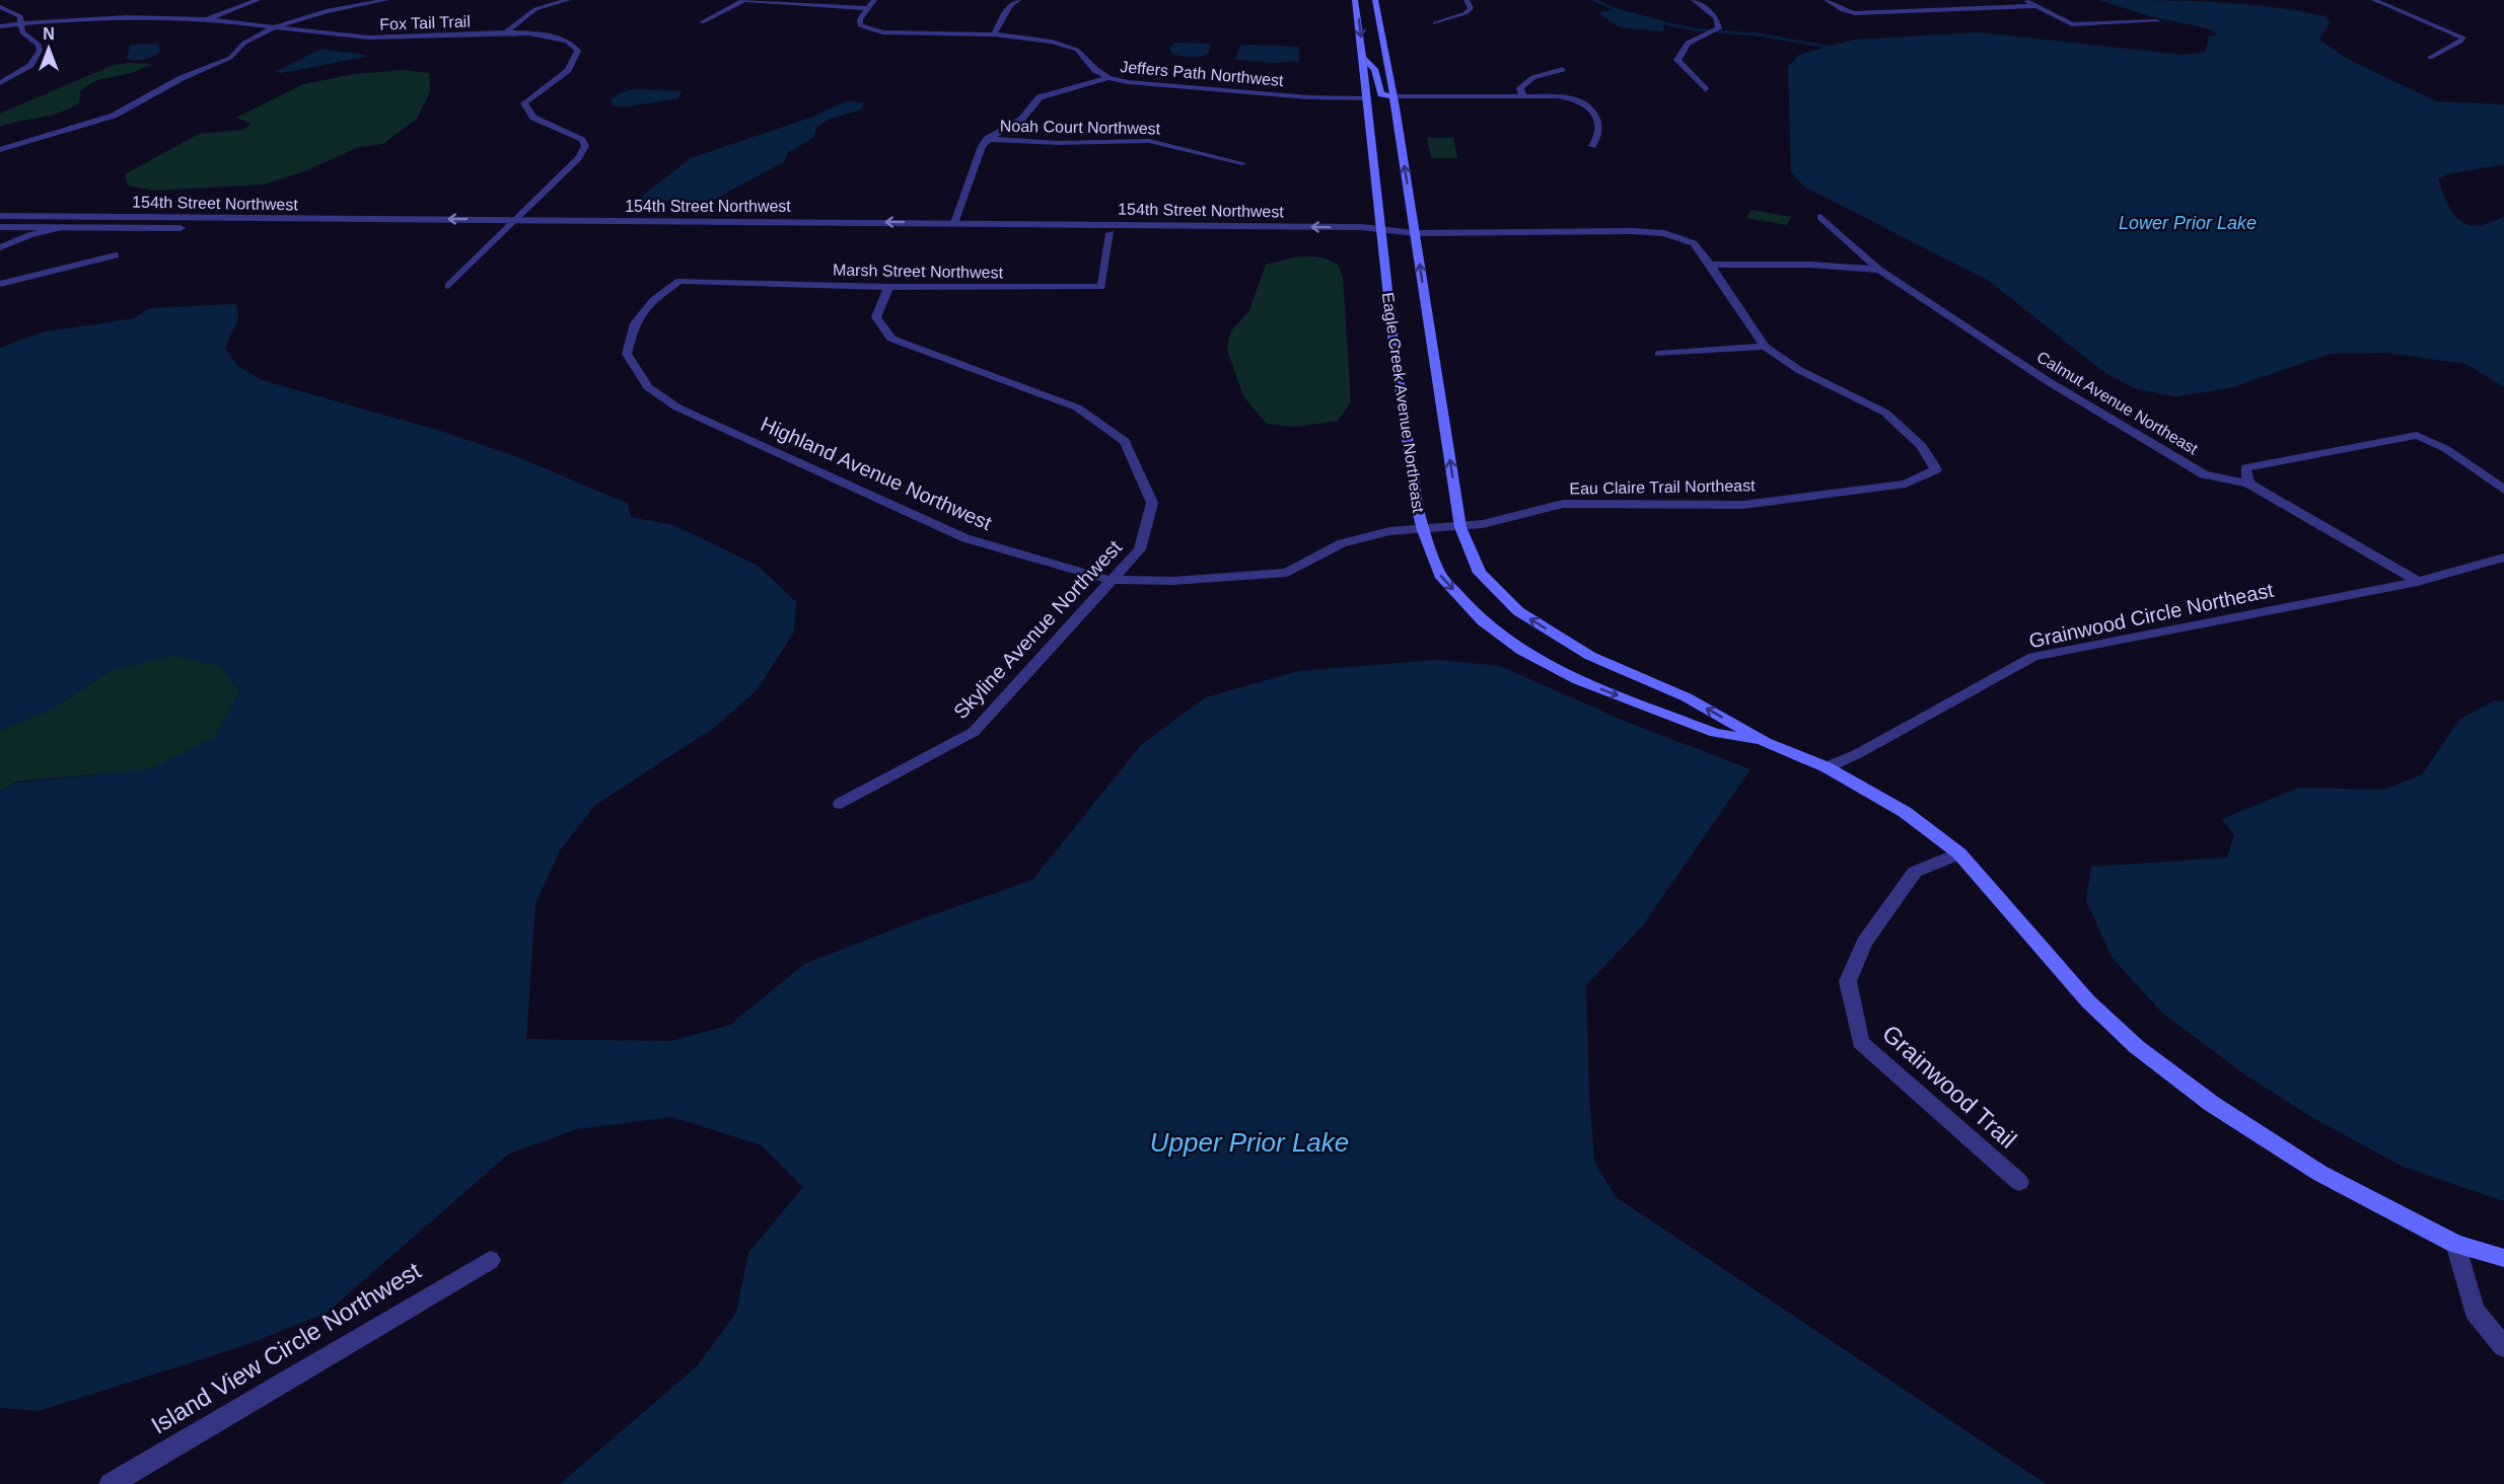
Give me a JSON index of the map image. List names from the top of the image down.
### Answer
{
  "streets": {
    "main road": ["Eagle Creek Avenue Northeast"],
    "street": [
      "Fox Tail Trail",
      "Jeffers Path Northwest",
      "Noah Court Northwest",
      "154th Street Northwest",
      "Marsh Street Northwest",
      "Calmut Avenue Northeast",
      "Highland Avenue Northwest",
      "Eau Claire Trail Northeast",
      "Grainwood Circle Northeast",
      "Skyline Avenue Northwest",
      "Grainwood Trail",
      "Island View Circle Northwest"
    ]
  },
  "crossings": [
    ["Fox Tail Trail", "154th Street Northwest"],
    ["Jeffers Path Northwest", "Eagle Creek Avenue Northeast"],
    ["154th Street Northwest", "Marsh Street Northwest"],
    ["154th Street Northwest", "Eagle Creek Avenue Northeast"],
    ["154th Street Northwest", "Eau Claire Trail Northeast"],
    ["Marsh Street Northwest", "Highland Avenue Northwest"],
    ["Marsh Street Northwest", "Skyline Avenue Northwest"],
    ["Eagle Creek Avenue Northeast", "Highland Avenue Northwest"],
    ["Eagle Creek Avenue Northeast", "Eau Claire Trail Northeast"],
    ["Eagle Creek Avenue Northeast", "Grainwood Circle Northeast"],
    ["Eagle Creek Avenue Northeast", "Grainwood Trail"],
    ["Calmut Avenue Northeast", "Grainwood Circle Northeast"],
    ["Highland Avenue Northwest", "Eau Claire Trail Northeast"],
    ["Highland Avenue Northwest", "Skyline Avenue Northwest"]
  ],
  "water": ["Lower Prior Lake", "Upper Prior Lake"],
  "north": "top"
}
